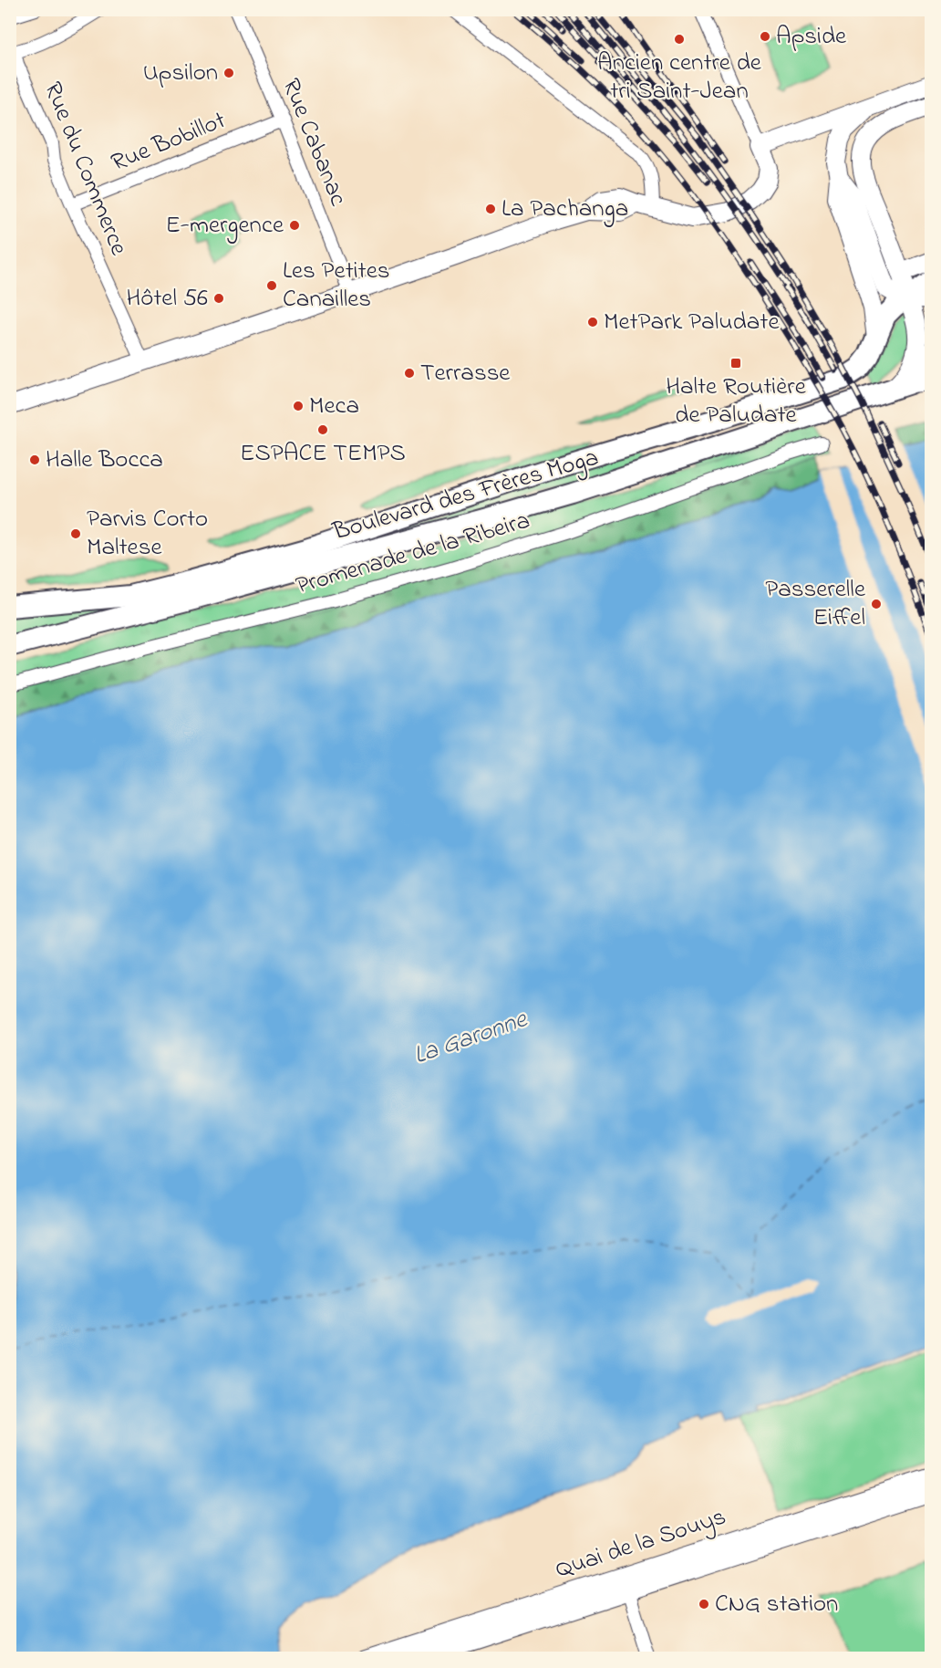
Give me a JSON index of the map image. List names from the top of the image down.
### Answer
{
  "streets": {
    "main road": ["Boulevard des Frères Moga", "Quai de la Souys"],
    "street": [
      "Rue Bobillot",
      "Rue Cabanac",
      "Rue du Commerce",
      "Promenade de la Ribeira"
    ]
  },
  "crossings": [
    ["Rue Bobillot", "Rue Cabanac"],
    ["Rue Bobillot", "Rue du Commerce"]
  ],
  "water": ["La Garonne"],
  "places": {
    "other": [
      "Apside",
      "Ancien centre de tri Saint-Jean",
      "Upsilon",
      "La Pachanga",
      "E-mergence",
      "Les Petites Canailles",
      "Hôtel 56",
      "MetPark Paludate",
      "Terrasse",
      "Meca",
      "ESPACE TEMPS",
      "Halle Bocca",
      "Parvis Corto Maltese",
      "Passerelle Eiffel",
      "CNG station"
    ],
    "transit": ["Halte Routière de Paludate"]
  }
}
